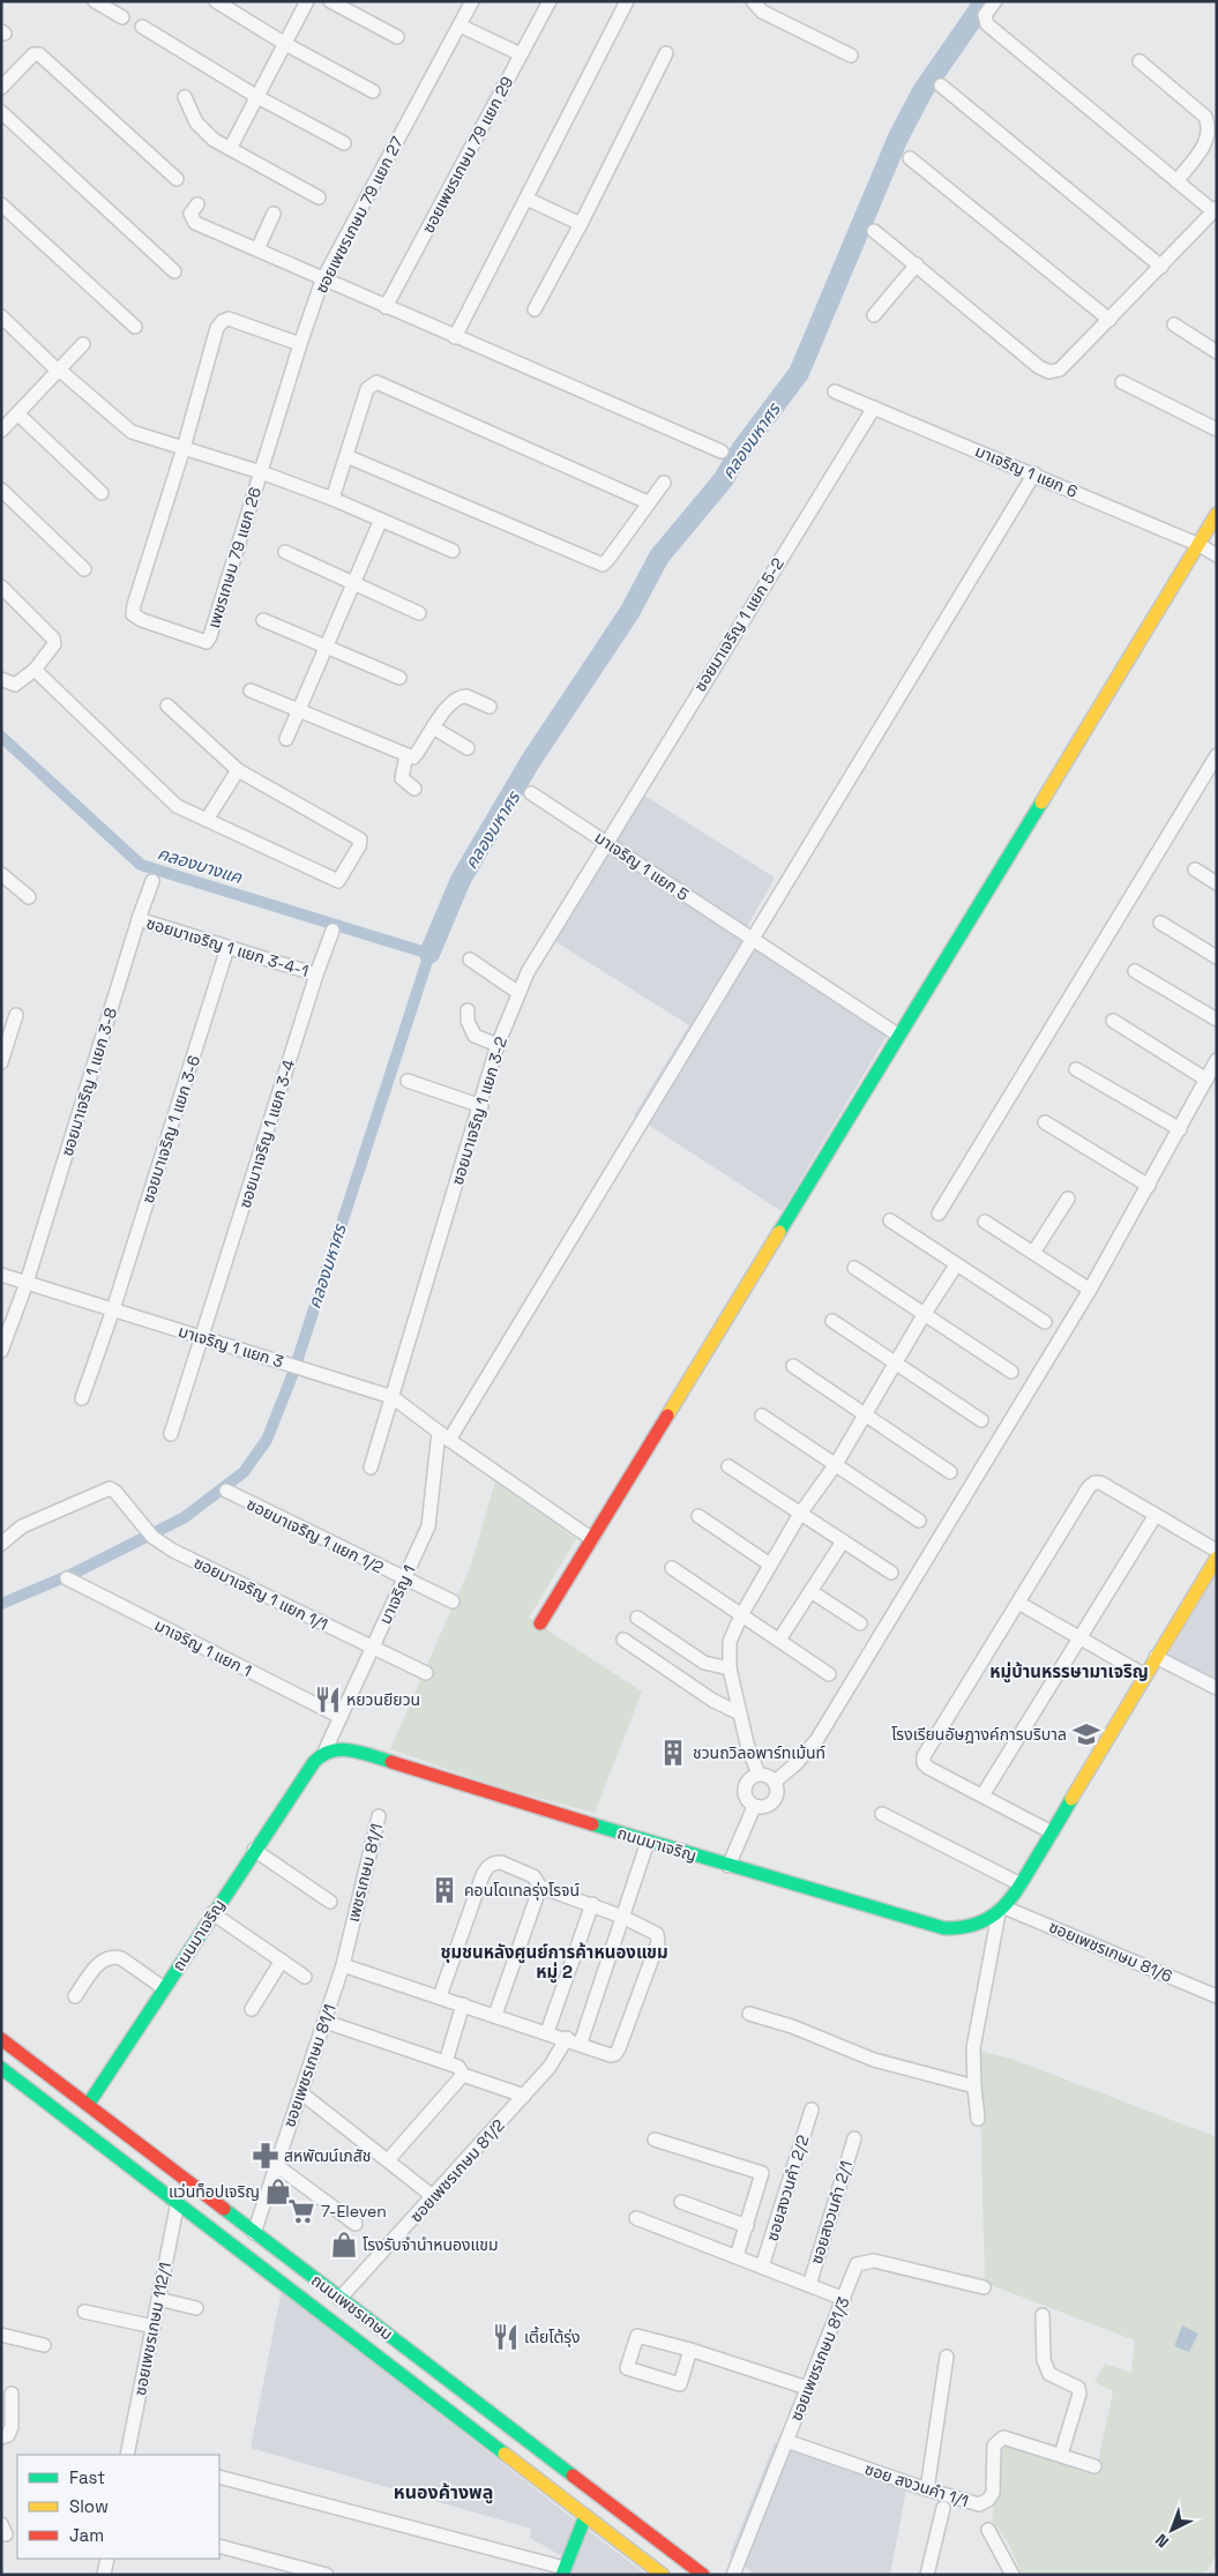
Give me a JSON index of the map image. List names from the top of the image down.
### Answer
{
  "streets": {
    "main road": ["ถนนมาเจริญ", "ถนนเพชรเกษม"],
    "street": [
      "ซอยเพชรเกษม 79 แยก 29",
      "ซอยเพชรเกษม 79 แยก 27",
      "มาเจริญ 1 แยก 6",
      "เพชรเกษม 79 แยก 26",
      "ซอยมาเจริญ 1 แยก 5-2",
      "มาเจริญ 1 แยก 5",
      "ซอยมาเจริญ 1 แยก 3-4-1",
      "ซอยมาเจริญ 1 แยก 3-8",
      "ซอยมาเจริญ 1 แยก 3-2",
      "ซอยมาเจริญ 1 แยก 3-6",
      "ซอยมาเจริญ 1 แยก 3-4",
      "มาเจริญ 1 แยก 3",
      "ซอยมาเจริญ 1 แยก 1/2",
      "ซอยมาเจริญ 1 แยก 1/1",
      "มาเจริญ 1",
      "มาเจริญ 1 แยก 1",
      "เพชรเกษม 81/1",
      "ซอยเพชรเกษม 81/6",
      "ซอยเพชรเกษม 81/1",
      "ซอยเพชรเกษม 81/2",
      "ซอยสงวนคำ 2/2",
      "ซอยสงวนคำ 2/1",
      "ซอยเพชรเกษม 112/1",
      "ซอยเพชรเกษม 81/3",
      "ซอย สงวนคำ 1/1"
    ]
  },
  "crossings": [
    ["ซอยเพชรเกษม 79 แยก 27", "เพชรเกษม 79 แยก 26"],
    ["มาเจริญ 1 แยก 6", "ซอยมาเจริญ 1 แยก 5-2"],
    ["ซอยมาเจริญ 1 แยก 5-2", "มาเจริญ 1 แยก 5"],
    ["ซอยมาเจริญ 1 แยก 5-2", "ซอยมาเจริญ 1 แยก 3-2"],
    ["มาเจริญ 1 แยก 5", "ซอยมาเจริญ 1 แยก 3-2"],
    ["ซอยมาเจริญ 1 แยก 3-4-1", "ซอยมาเจริญ 1 แยก 3-8"],
    ["ซอยมาเจริญ 1 แยก 3-4-1", "ซอยมาเจริญ 1 แยก 3-6"],
    ["ซอยมาเจริญ 1 แยก 3-4-1", "ซอยมาเจริญ 1 แยก 3-4"],
    ["ซอยมาเจริญ 1 แยก 3-8", "มาเจริญ 1 แยก 3"],
    ["ซอยมาเจริญ 1 แยก 3-2", "มาเจริญ 1 แยก 3"],
    ["ซอยมาเจริญ 1 แยก 3-6", "มาเจริญ 1 แยก 3"],
    ["ซอยมาเจริญ 1 แยก 3-4", "มาเจริญ 1 แยก 3"],
    ["มาเจริญ 1 แยก 3", "มาเจริญ 1"],
    ["ซอยมาเจริญ 1 แยก 1/2", "มาเจริญ 1"],
    ["ซอยมาเจริญ 1 แยก 1/1", "มาเจริญ 1"],
    ["มาเจริญ 1", "มาเจริญ 1 แยก 1"],
    ["มาเจริญ 1", "ถนนมาเจริญ"],
    ["ถนนมาเจริญ", "ซอยเพชรเกษม 81/6"],
    ["ถนนมาเจริญ", "ถนนเพชรเกษม"],
    ["เพชรเกษม 81/1", "ซอยเพชรเกษม 81/1"],
    ["ซอยเพชรเกษม 81/1", "ถนนเพชรเกษม"],
    ["ซอยเพชรเกษม 81/2", "ถนนเพชรเกษม"],
    ["ถนนเพชรเกษม", "ซอยเพชรเกษม 112/1"],
    ["ซอยเพชรเกษม 81/3", "ซอย สงวนคำ 1/1"]
  ],
  "districts": ["หมู่บ้านหรรษามาเจริญ", "ชุมชนหลังศูนย์การค้าหนองแขม หมู่ 2", "หนองค้างพลู"],
  "water": ["คลองมหาศร", "คลองบางแค"],
  "places": {
    "restaurant": ["หยวนยียวน", "เตี้ยโต้รุ่ง"],
    "school or university": ["โรงเรียนอัษฎางค์การบริบาล"],
    "building": ["ชวนถวิลอพาร์ทเม้นท์", "คอนโดเทลรุ่งโรจน์"],
    "pharmacy": ["สหพัฒน์เภสัช"],
    "shop": ["แว่นท็อปเจริญ", "โรงรับจำนำหนองแขม"],
    "supermarket": ["7-Eleven"]
  },
  "legend": ["Fast", "Slow", "Jam"],
  "north": "bottom left"
}
